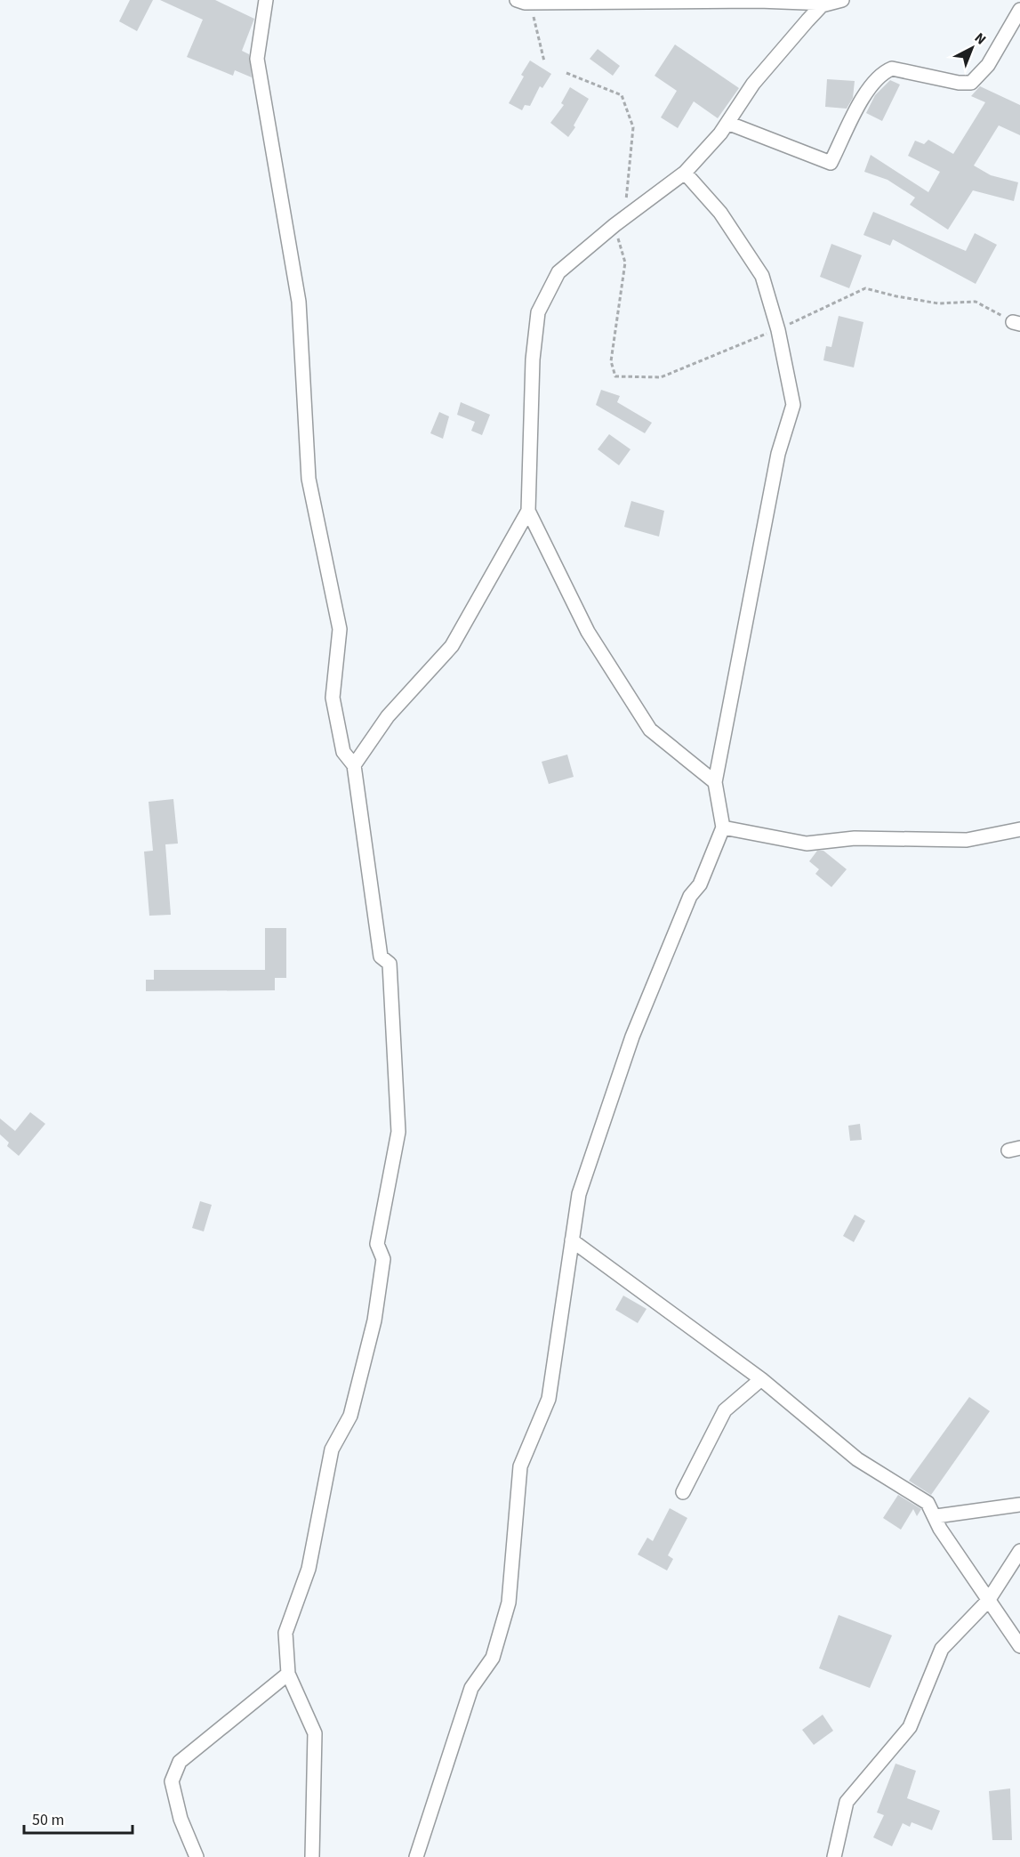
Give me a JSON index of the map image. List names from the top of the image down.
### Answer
{
  "scale_bar": "50 m",
  "north": "top right"
}
